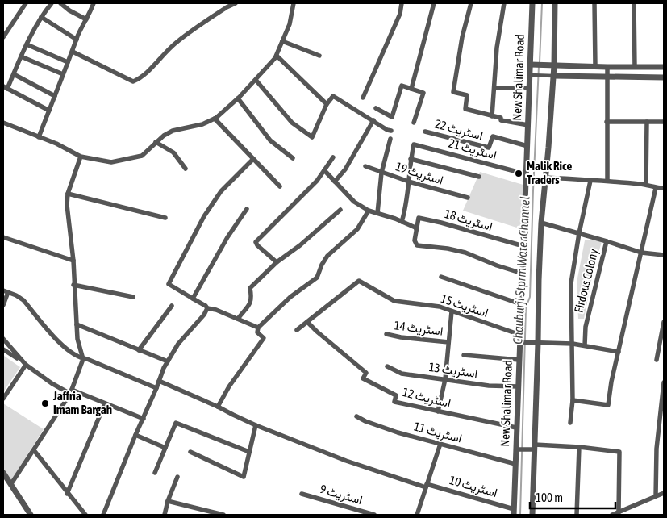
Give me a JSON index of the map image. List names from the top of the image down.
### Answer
{
  "streets": {
    "street": [
      "New Shalimar Road",
      "اسٹریٹ 22",
      "اسٹریٹ 21",
      "اسٹریٹ 19",
      "اسٹریٹ 18",
      "Firdous Colony",
      "اسٹریٹ 15",
      "اسٹریٹ 14",
      "اسٹریٹ 13",
      "اسٹریٹ 12",
      "اسٹریٹ 11",
      "اسٹریٹ 10",
      "اسٹریٹ 9"
    ]
  },
  "crossings": [
    ["New Shalimar Road", "اسٹریٹ 22"],
    ["New Shalimar Road", "اسٹریٹ 21"],
    ["New Shalimar Road", "اسٹریٹ 18"],
    ["New Shalimar Road", "اسٹریٹ 15"],
    ["New Shalimar Road", "اسٹریٹ 13"],
    ["New Shalimar Road", "اسٹریٹ 12"],
    ["New Shalimar Road", "اسٹریٹ 11"],
    ["New Shalimar Road", "اسٹریٹ 10"],
    ["اسٹریٹ 15", "اسٹریٹ 12"]
  ],
  "water": ["Chauburji Stprm Water Channel"],
  "places": ["Malik Rice Traders", "Jaffria Imam Bargah"],
  "scale_bar": "100 m"
}
